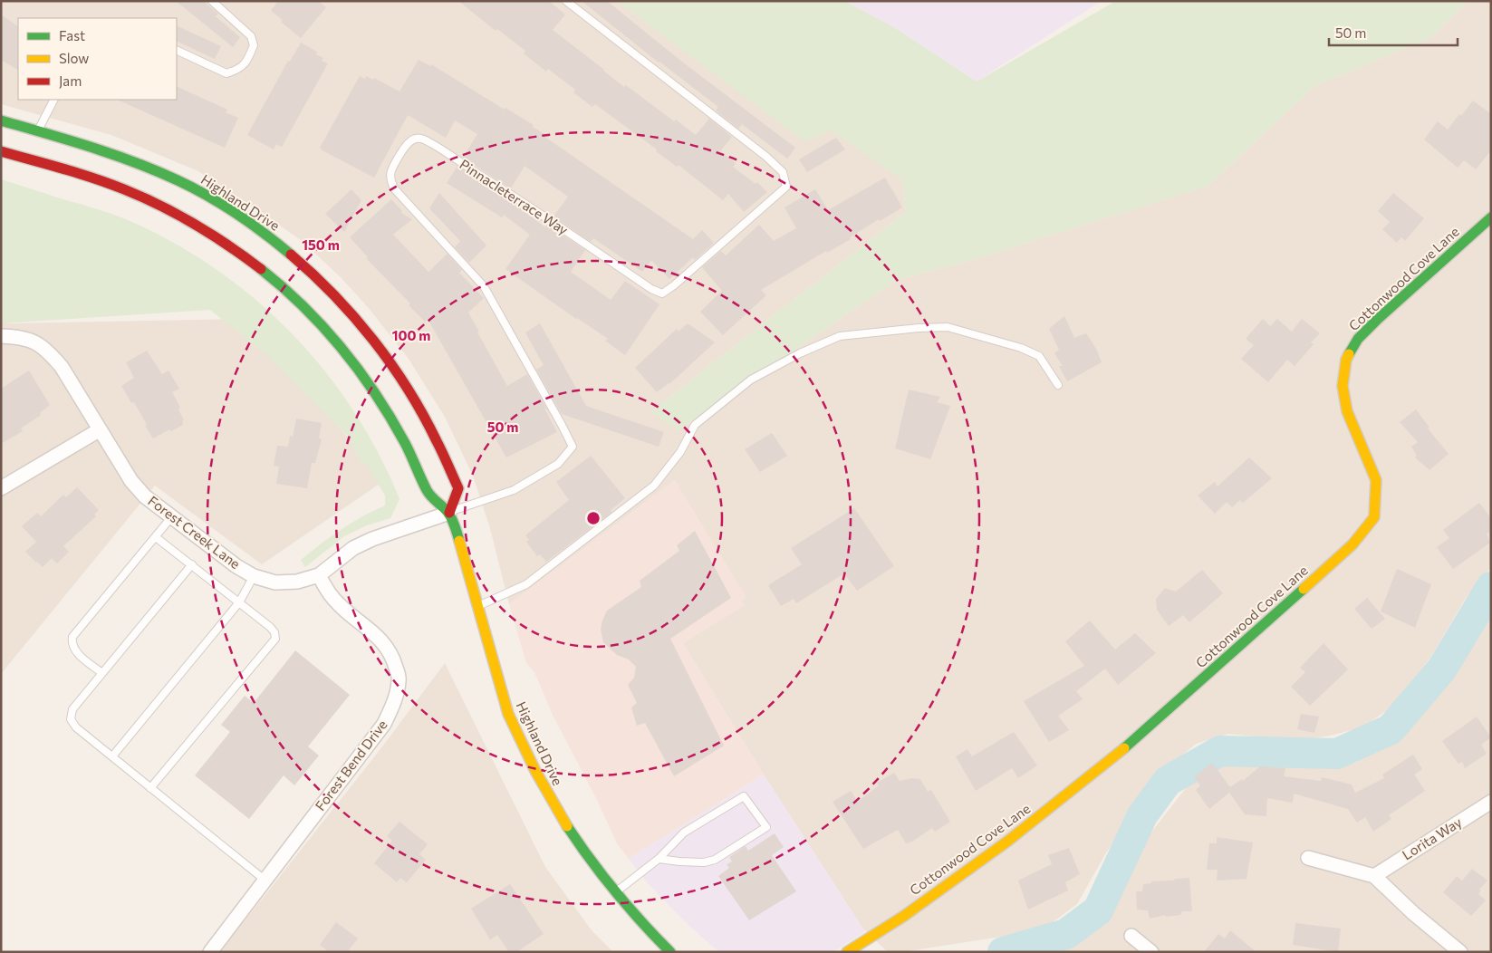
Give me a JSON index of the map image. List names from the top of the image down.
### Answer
{
  "streets": {
    "main road": ["Highland Drive", "Cottonwood Cove Lane"],
    "street": ["Forest Creek Lane", "Forest Bend Drive", "Lorita Way"],
    "lane": ["Pinnacleterrace Way"]
  },
  "crossings": [
    ["Pinnacleterrace Way", "Highland Drive"],
    ["Pinnacleterrace Way", "Forest Creek Lane"],
    ["Highland Drive", "Forest Creek Lane"],
    ["Forest Creek Lane", "Forest Bend Drive"]
  ],
  "legend": ["Fast", "Slow", "Jam"],
  "scale_bar": "50 m",
  "rings": ["150 m", "100 m", "50 m"]
}
